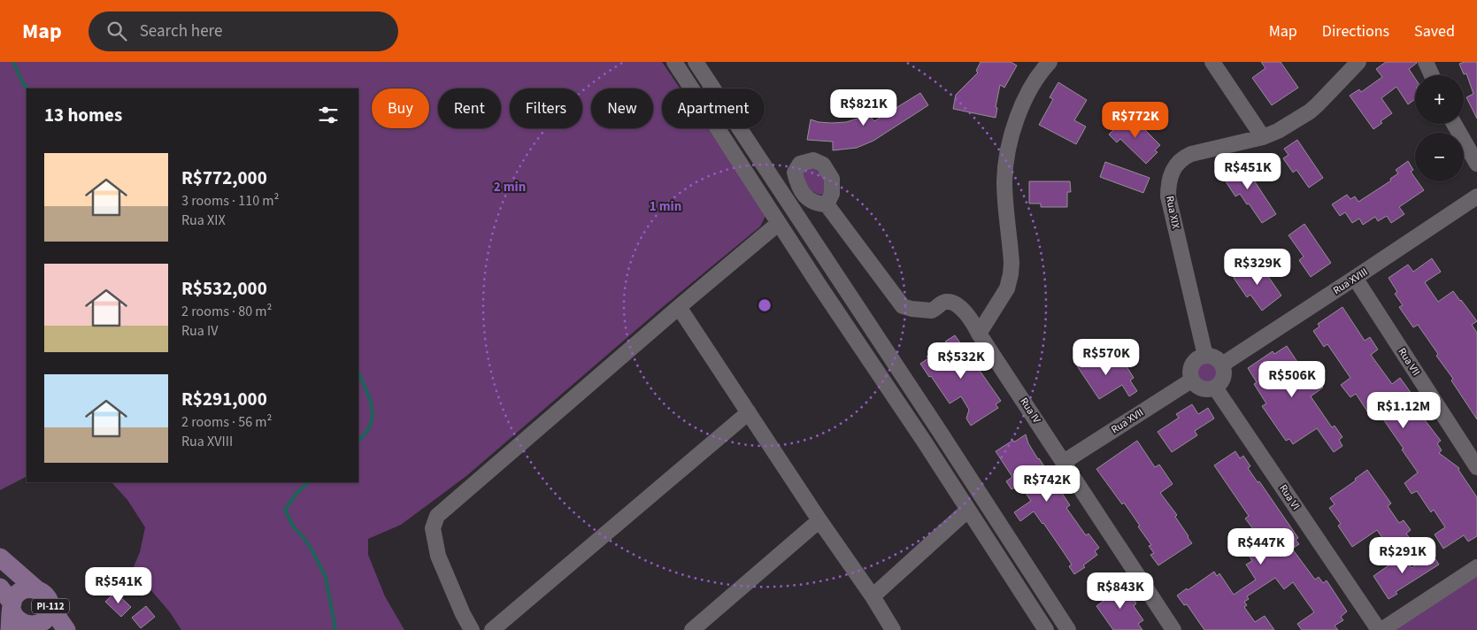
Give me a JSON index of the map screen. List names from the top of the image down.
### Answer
{
  "streets": {
    "main road": ["PI-112"],
    "street": [
      "Rua XIX",
      "Rua XVIII",
      "Rua VII",
      "Rua IV",
      "Rua XVII",
      "Rua VI"
    ]
  },
  "crossings": [
    ["Rua XIX", "Rua XVIII"],
    ["Rua XIX", "Rua XVII"],
    ["Rua XIX", "Rua VI"],
    ["Rua XVIII", "Rua VII"],
    ["Rua XVIII", "Rua XVII"],
    ["Rua XVIII", "Rua VI"],
    ["Rua IV", "Rua XVII"],
    ["Rua XVII", "Rua VI"]
  ],
  "page": {
    "header": "Map",
    "search": "Search here",
    "nav": ["Map", "Directions", "Saved"],
    "map_buttons": ["+", "−"],
    "chip": [
      "Buy",
      "Rent",
      "Filters",
      "New",
      "Apartment"
    ],
    "heading": "13 homes",
    "price": [
      "R$821K",
      "R$772K",
      "R$451K",
      "R$329K",
      "R$570K",
      "R$532K",
      "R$506K",
      "R$1.12M",
      "R$742K",
      "R$447K",
      "R$291K",
      "R$541K",
      "R$843K"
    ],
    "list": [
      {
        "name": "R$772,000",
        "note": "3 rooms · 110 m² · Rua XIX"
      },
      {
        "name": "R$532,000",
        "note": "2 rooms · 80 m² · Rua IV"
      },
      {
        "name": "R$291,000",
        "note": "2 rooms · 56 m² · Rua XVIII"
      }
    ]
  },
  "rings": ["2 min", "1 min"]
}
